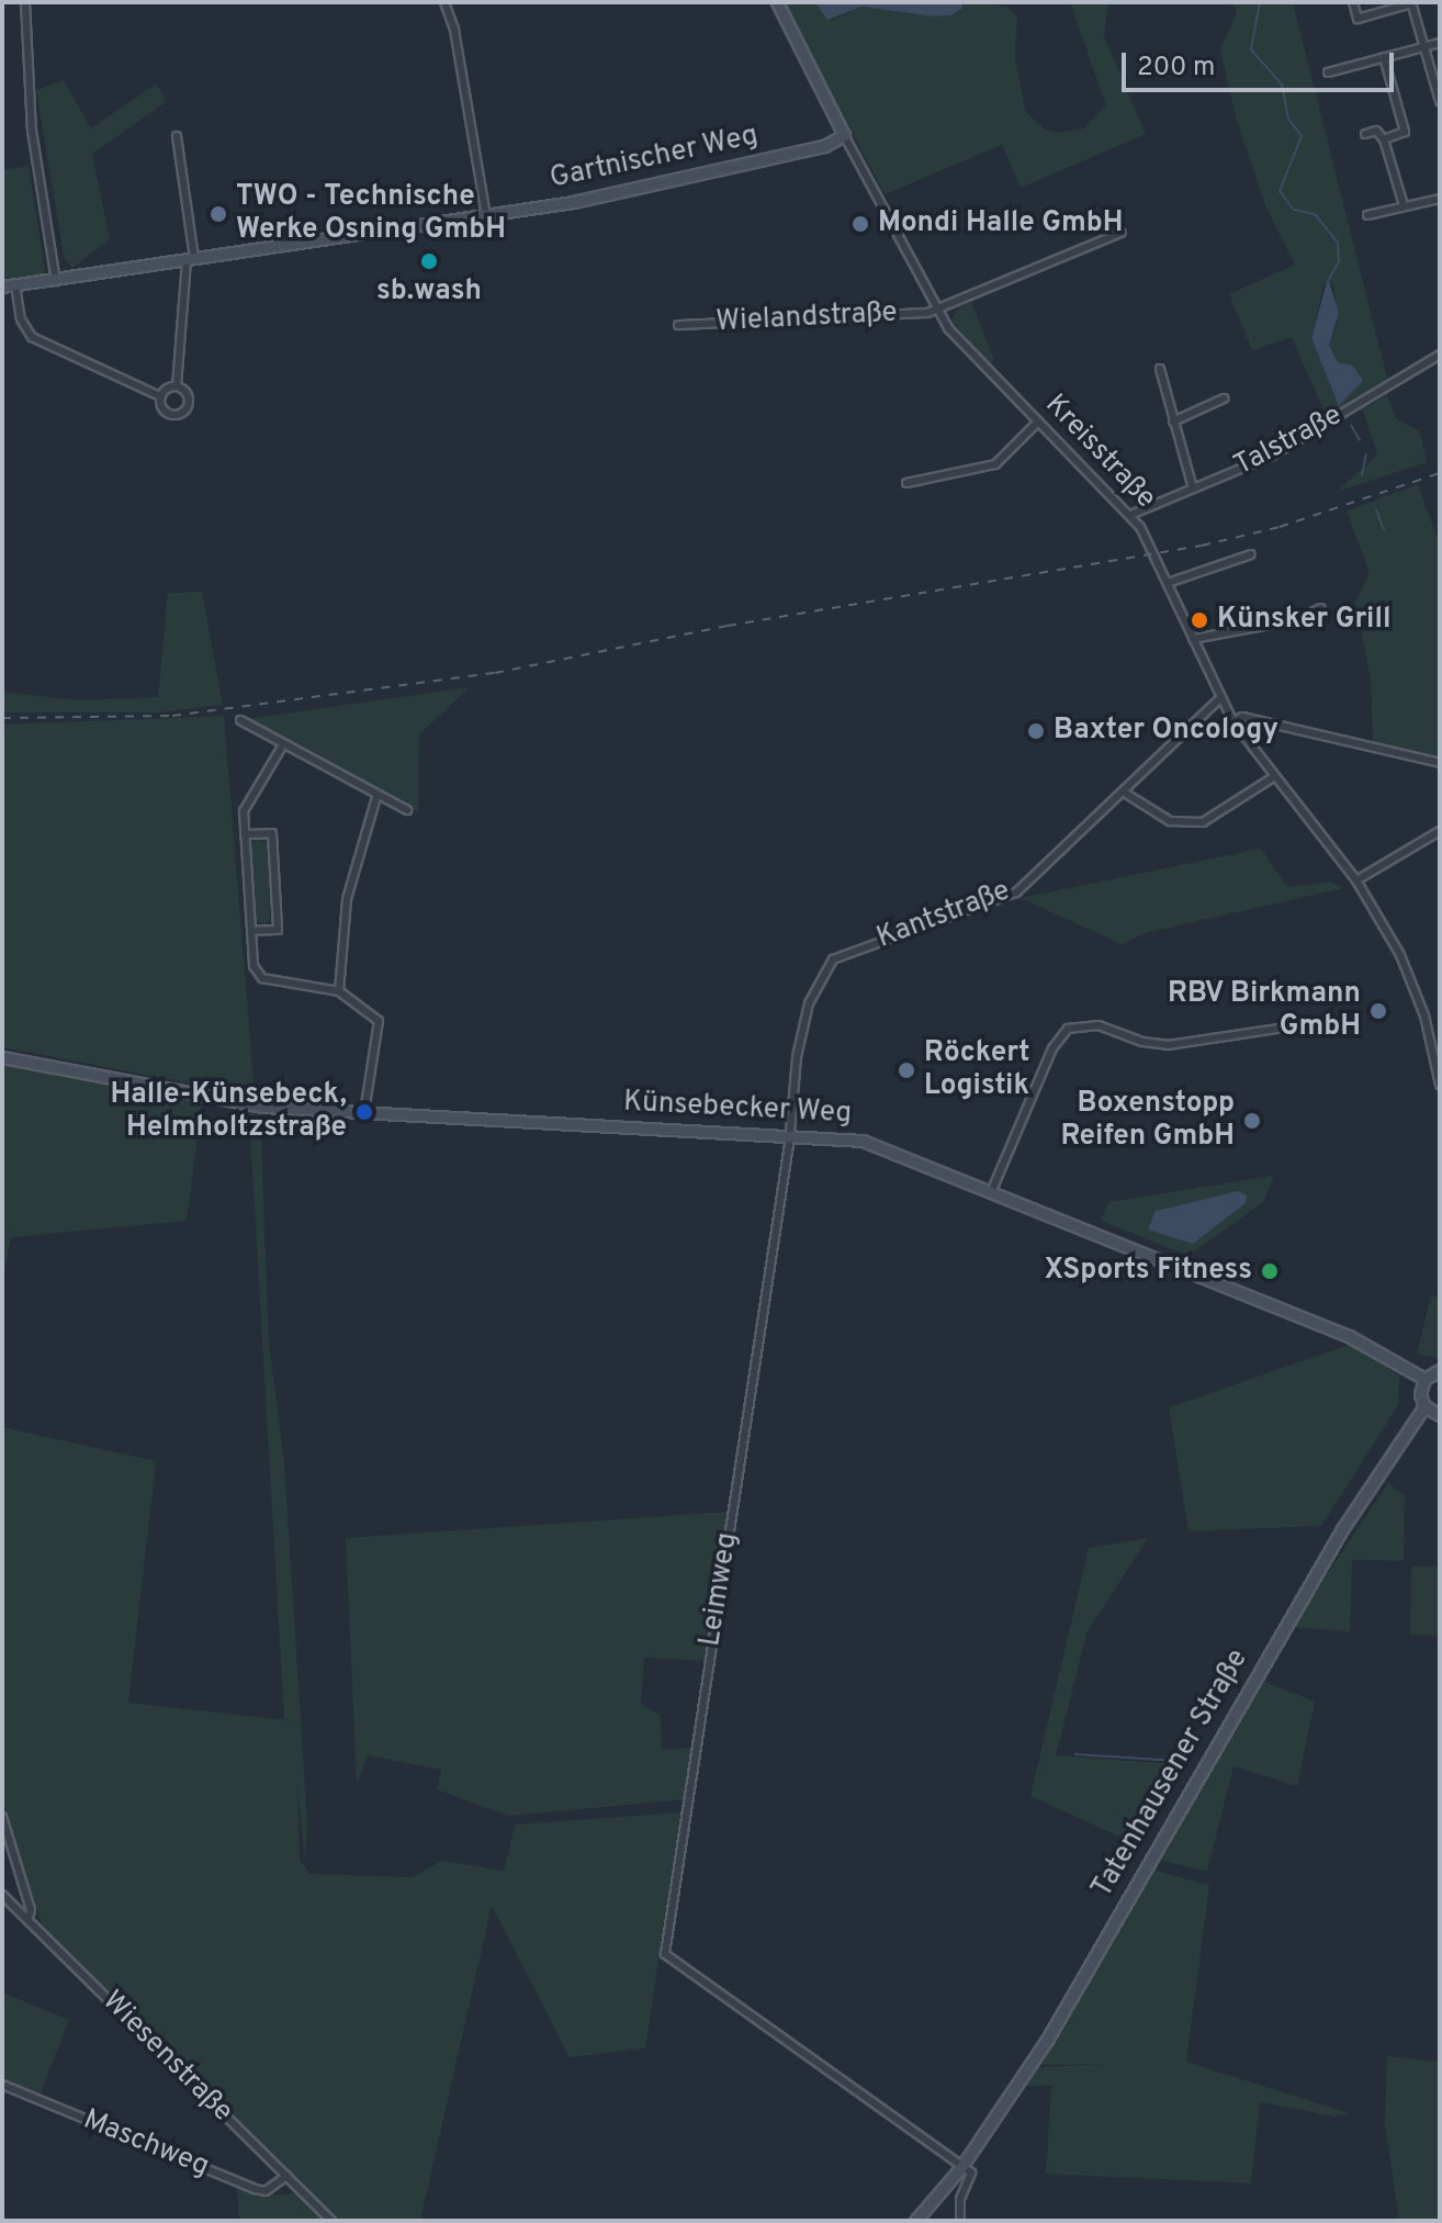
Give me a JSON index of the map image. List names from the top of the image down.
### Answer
{
  "streets": {
    "street": [
      "Gartnischer Weg",
      "Wielandstraße",
      "Talstraße",
      "Kreisstraße",
      "Kantstraße",
      "Künsebecker Weg",
      "Leimweg",
      "Tatenhausener Straße",
      "Wiesenstraße",
      "Maschweg"
    ]
  },
  "crossings": [
    ["Gartnischer Weg", "Kreisstraße"],
    ["Wielandstraße", "Kreisstraße"],
    ["Talstraße", "Kreisstraße"],
    ["Kreisstraße", "Kantstraße"],
    ["Kantstraße", "Künsebecker Weg"],
    ["Kantstraße", "Leimweg"],
    ["Künsebecker Weg", "Leimweg"],
    ["Leimweg", "Tatenhausener Straße"],
    ["Wiesenstraße", "Maschweg"]
  ],
  "places": [
    "TWO - Technische Werke Osning GmbH",
    "Mondi Halle GmbH",
    "sb.wash",
    "Künsker Grill",
    "Baxter Oncology",
    "RBV Birkmann GmbH",
    "Röckert Logistik",
    "Halle-Künsebeck, Helmholtzstraße",
    "Boxenstopp Reifen GmbH",
    "XSports Fitness"
  ],
  "scale_bar": "200 m"
}
